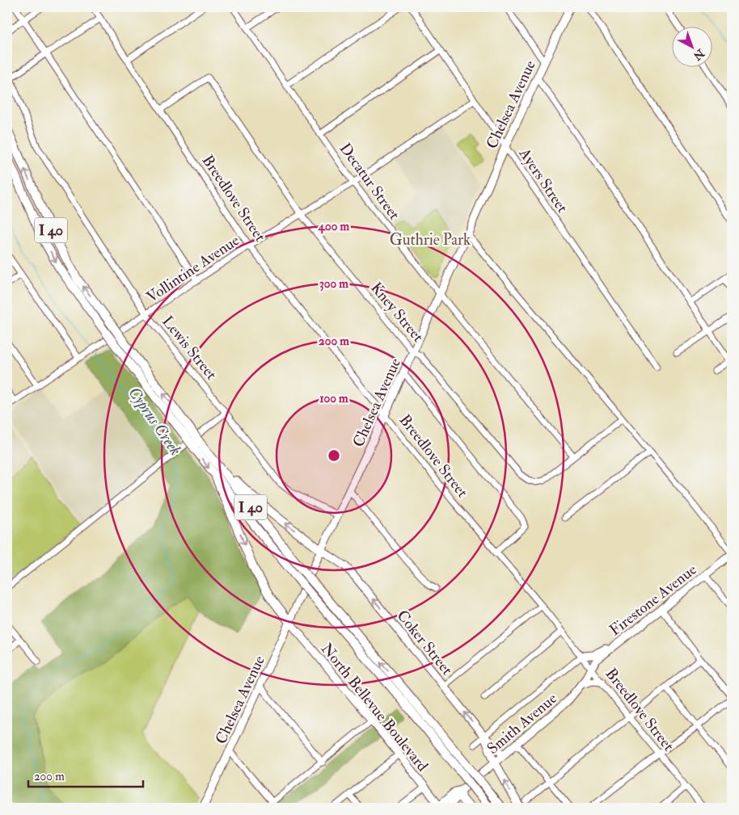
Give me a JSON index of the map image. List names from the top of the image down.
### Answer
{
  "streets": {
    "highway": ["I 40"],
    "main road": [
      "Chelsea Avenue",
      "Firestone Avenue",
      "Coker Street",
      "North Bellevue Boulevard",
      "Smith Avenue"
    ],
    "street": [
      "Ayers Street",
      "Decatur Street",
      "Breedlove Street",
      "Vollintine Avenue",
      "Kney Street",
      "Lewis Street"
    ]
  },
  "crossings": [
    ["Chelsea Avenue", "Ayers Street"],
    ["Chelsea Avenue", "Decatur Street"],
    ["Chelsea Avenue", "Breedlove Street"],
    ["Chelsea Avenue", "Kney Street"],
    ["Chelsea Avenue", "Lewis Street"],
    ["Chelsea Avenue", "Coker Street"],
    ["Chelsea Avenue", "North Bellevue Boulevard"],
    ["Ayers Street", "Vollintine Avenue"],
    ["Decatur Street", "Vollintine Avenue"],
    ["Decatur Street", "Kney Street"],
    ["Breedlove Street", "Vollintine Avenue"],
    ["Breedlove Street", "Kney Street"],
    ["Breedlove Street", "Firestone Avenue"],
    ["Breedlove Street", "Smith Avenue"],
    ["Vollintine Avenue", "Kney Street"],
    ["Vollintine Avenue", "Lewis Street"],
    ["Firestone Avenue", "Smith Avenue"],
    ["Coker Street", "Smith Avenue"],
    ["North Bellevue Boulevard", "Smith Avenue"]
  ],
  "one_way": ["Coker Street"],
  "water": ["Cyprus Creek"],
  "parks": ["Guthrie Park"],
  "scale_bar": "200 m",
  "north": "bottom right",
  "rings": [
    "400 m",
    "300 m",
    "200 m",
    "100 m"
  ]
}
